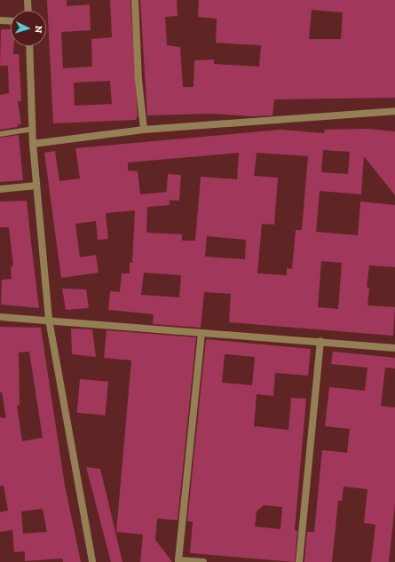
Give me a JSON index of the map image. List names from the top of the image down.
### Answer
{
  "north": "right"
}
